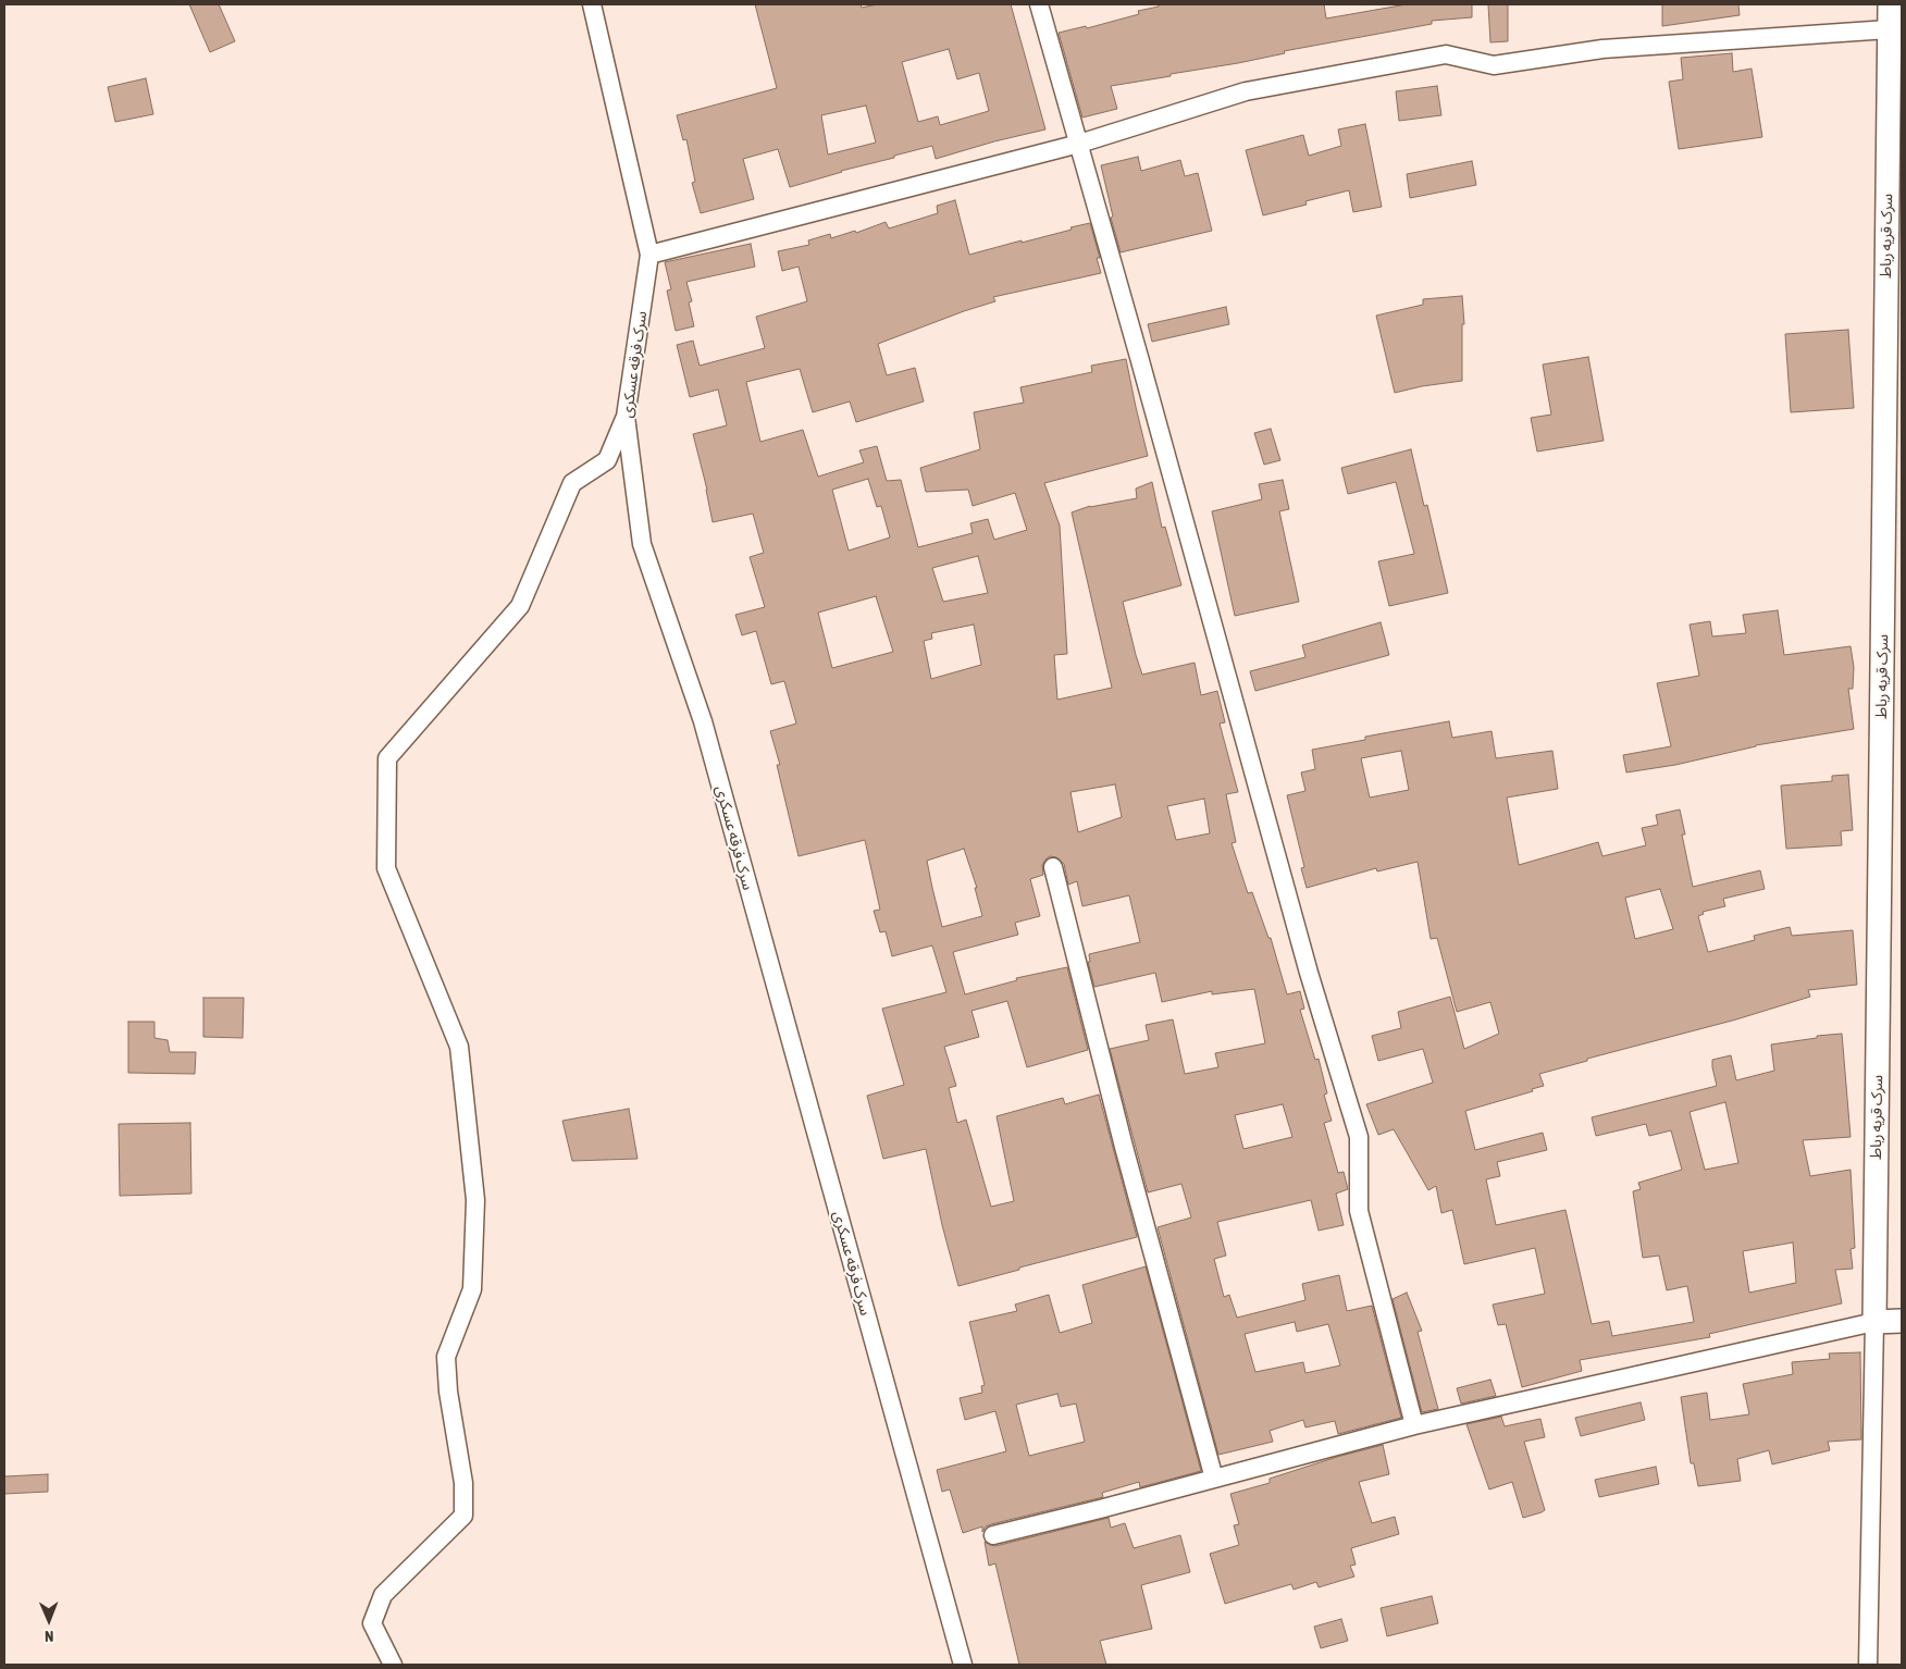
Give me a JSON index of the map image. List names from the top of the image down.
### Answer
{
  "streets": {
    "street": ["سرک قریه رباط", "سرک فرقه عسکری"]
  },
  "north": "bottom"
}
